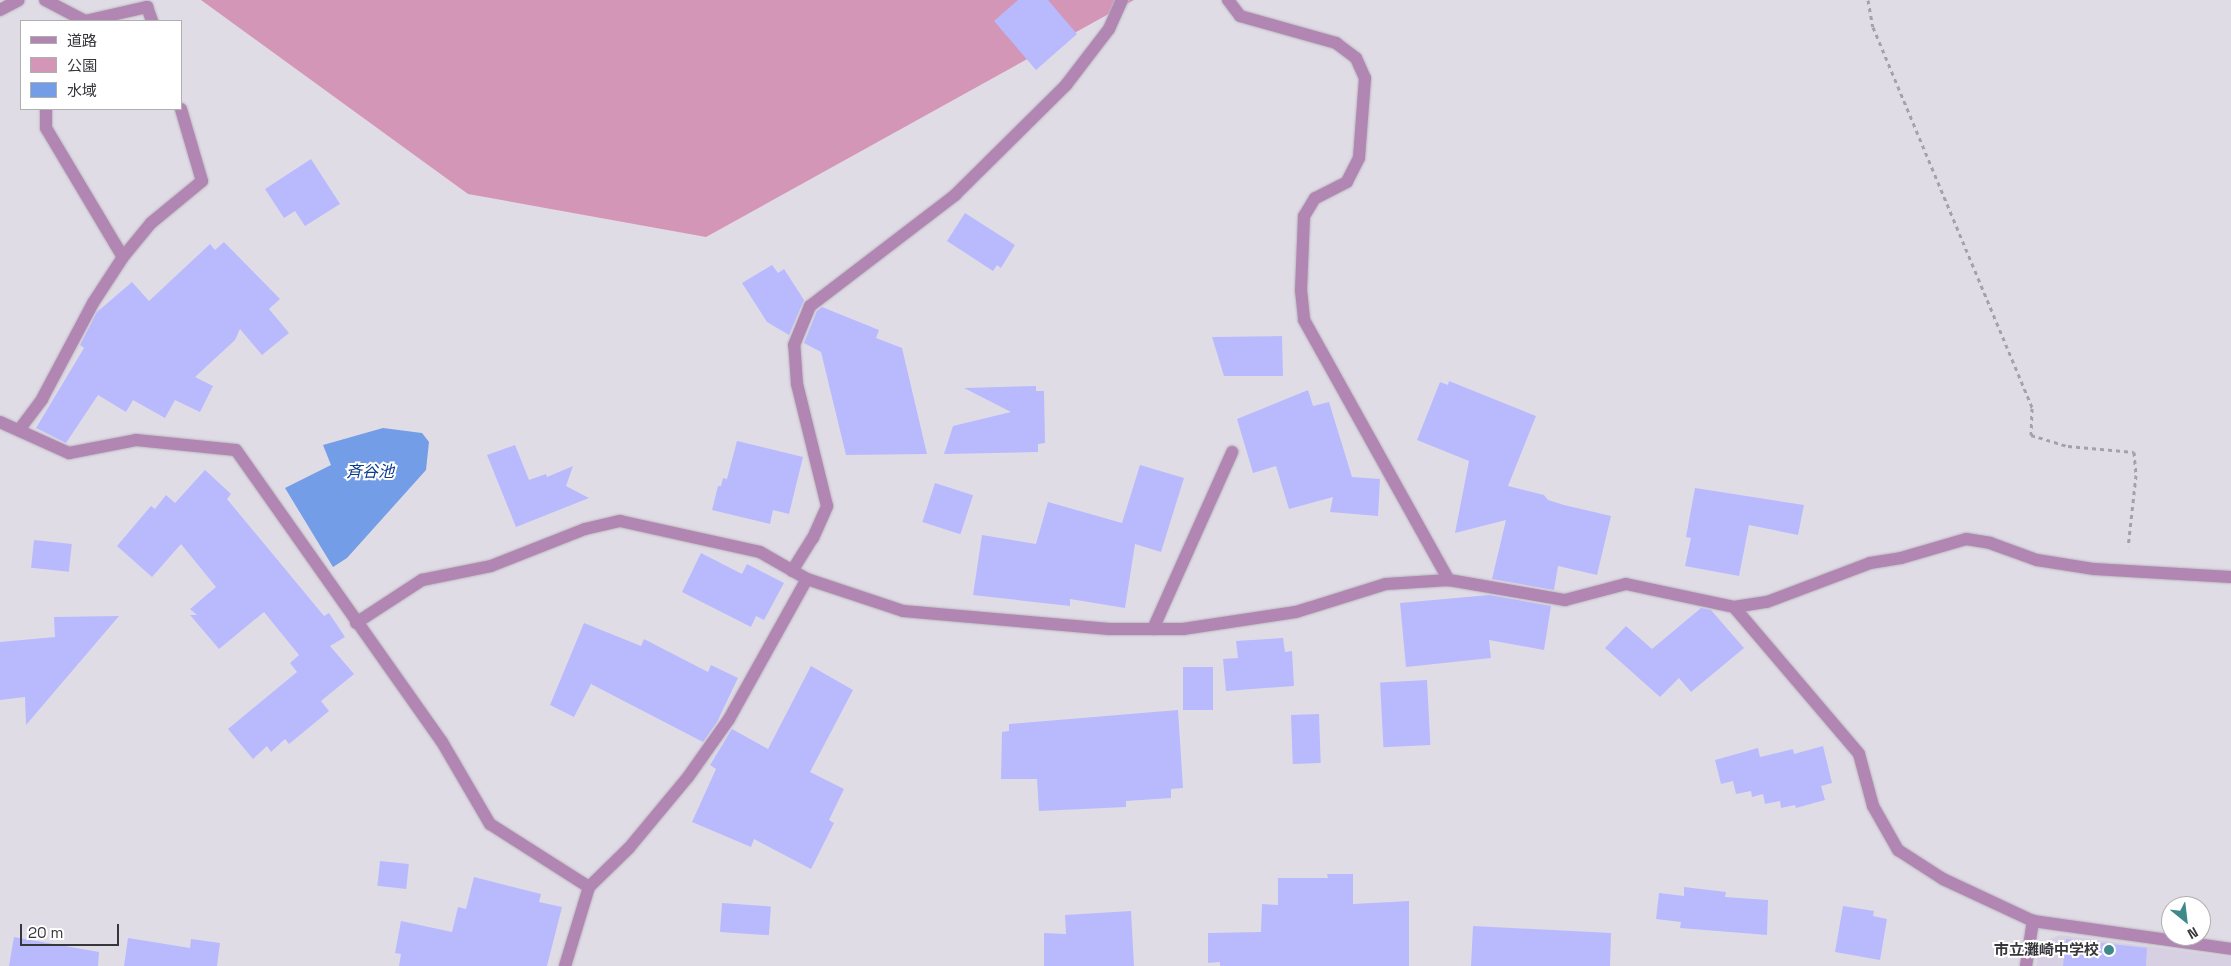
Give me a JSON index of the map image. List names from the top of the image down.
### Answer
{
  "water": ["斉谷池"],
  "places": ["市立灘崎中学校"],
  "legend": ["道路", "公園", "水域"],
  "scale_bar": "20 m",
  "north": "bottom right"
}
